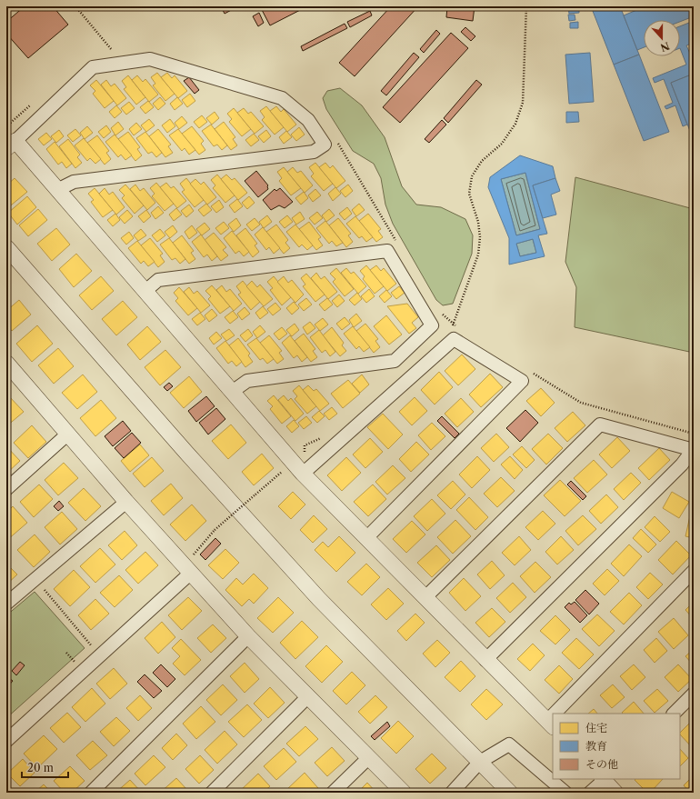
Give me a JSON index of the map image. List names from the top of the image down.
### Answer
{
  "legend": ["住宅", "教育", "その他"],
  "scale_bar": "20 m",
  "north": "bottom"
}
